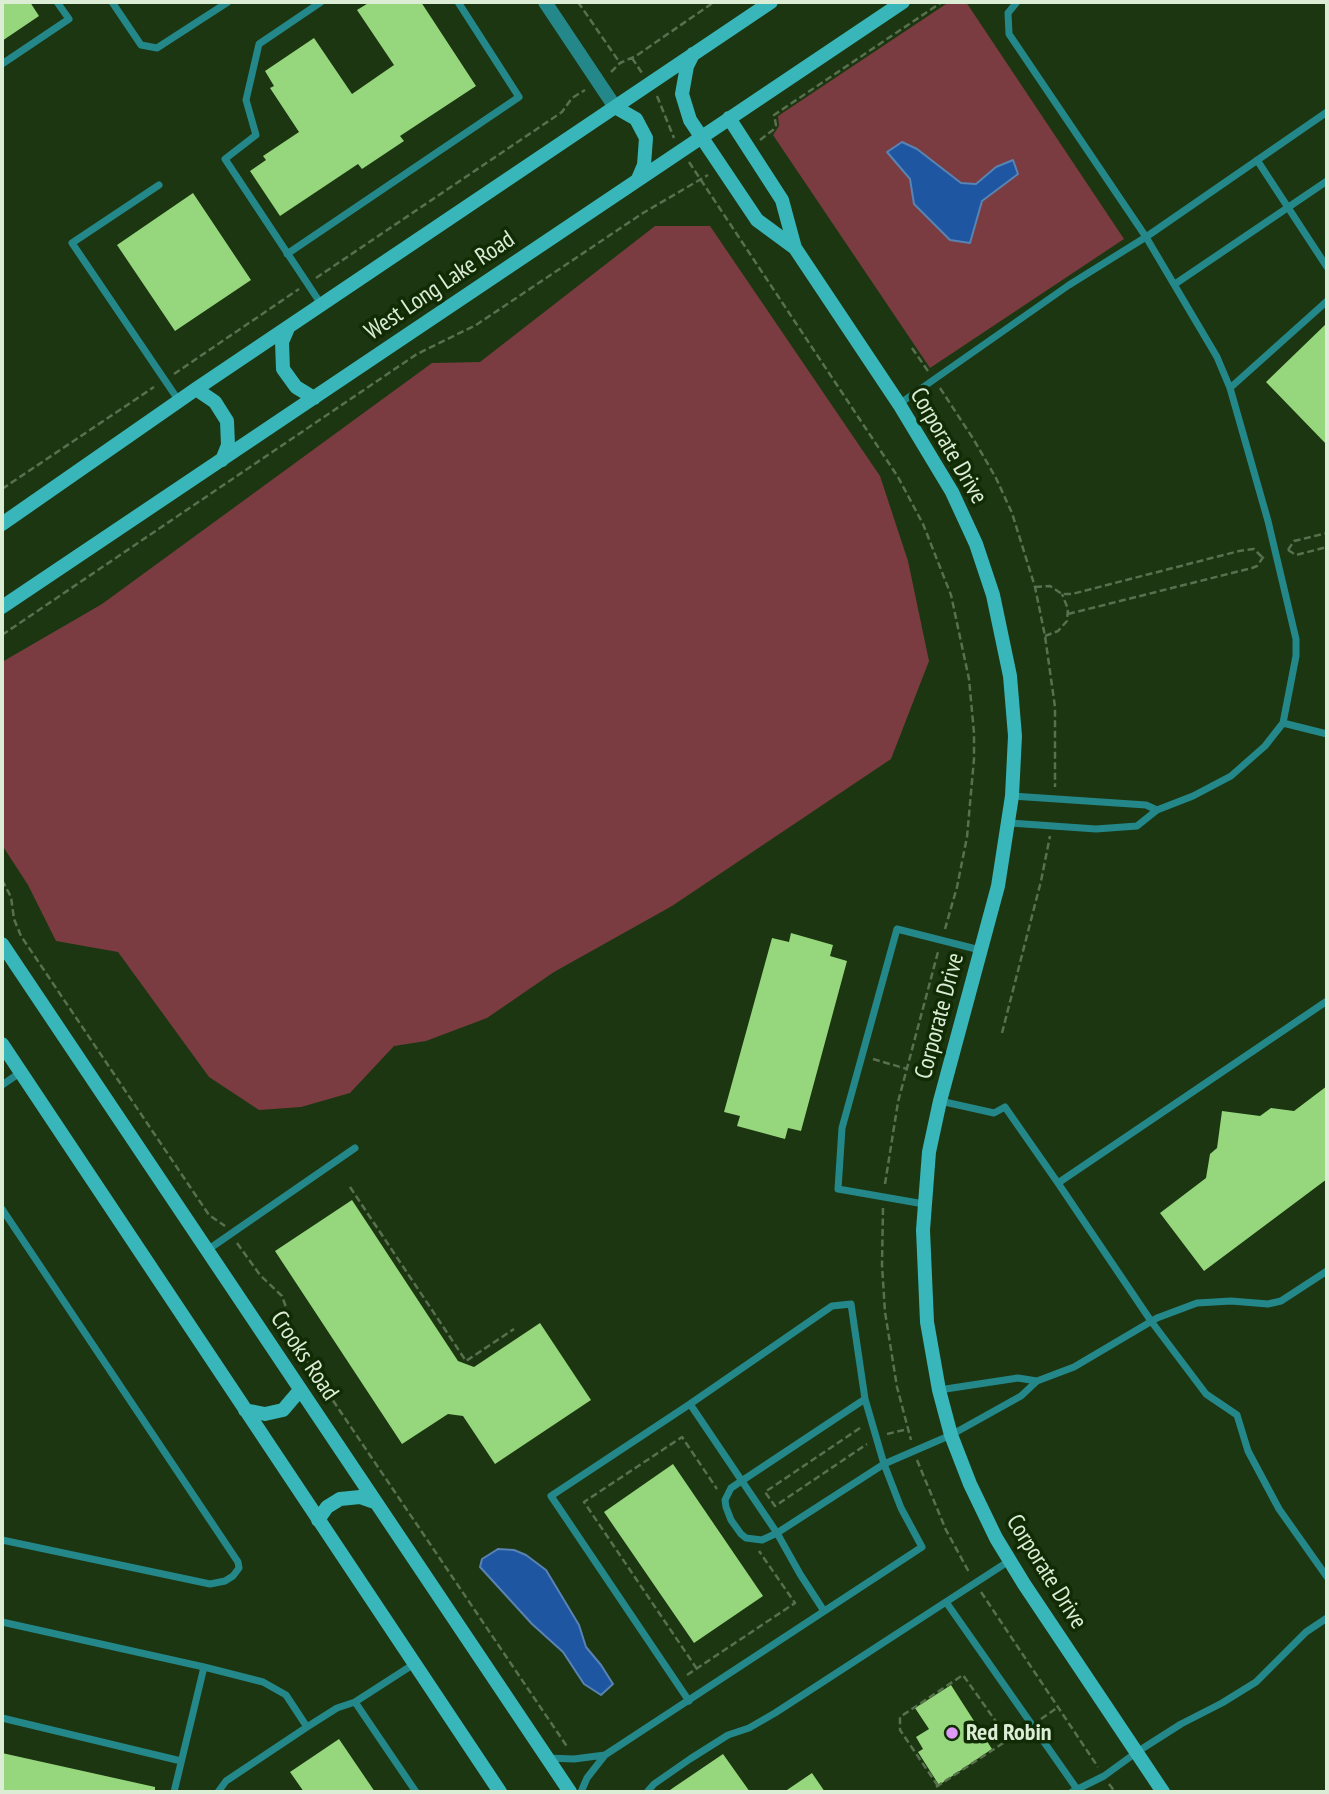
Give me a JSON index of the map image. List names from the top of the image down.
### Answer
{
  "streets": {
    "main road": ["West Long Lake Road", "Corporate Drive", "Crooks Road"]
  },
  "crossings": [
    ["West Long Lake Road", "Corporate Drive"]
  ],
  "places": ["Red Robin"]
}
